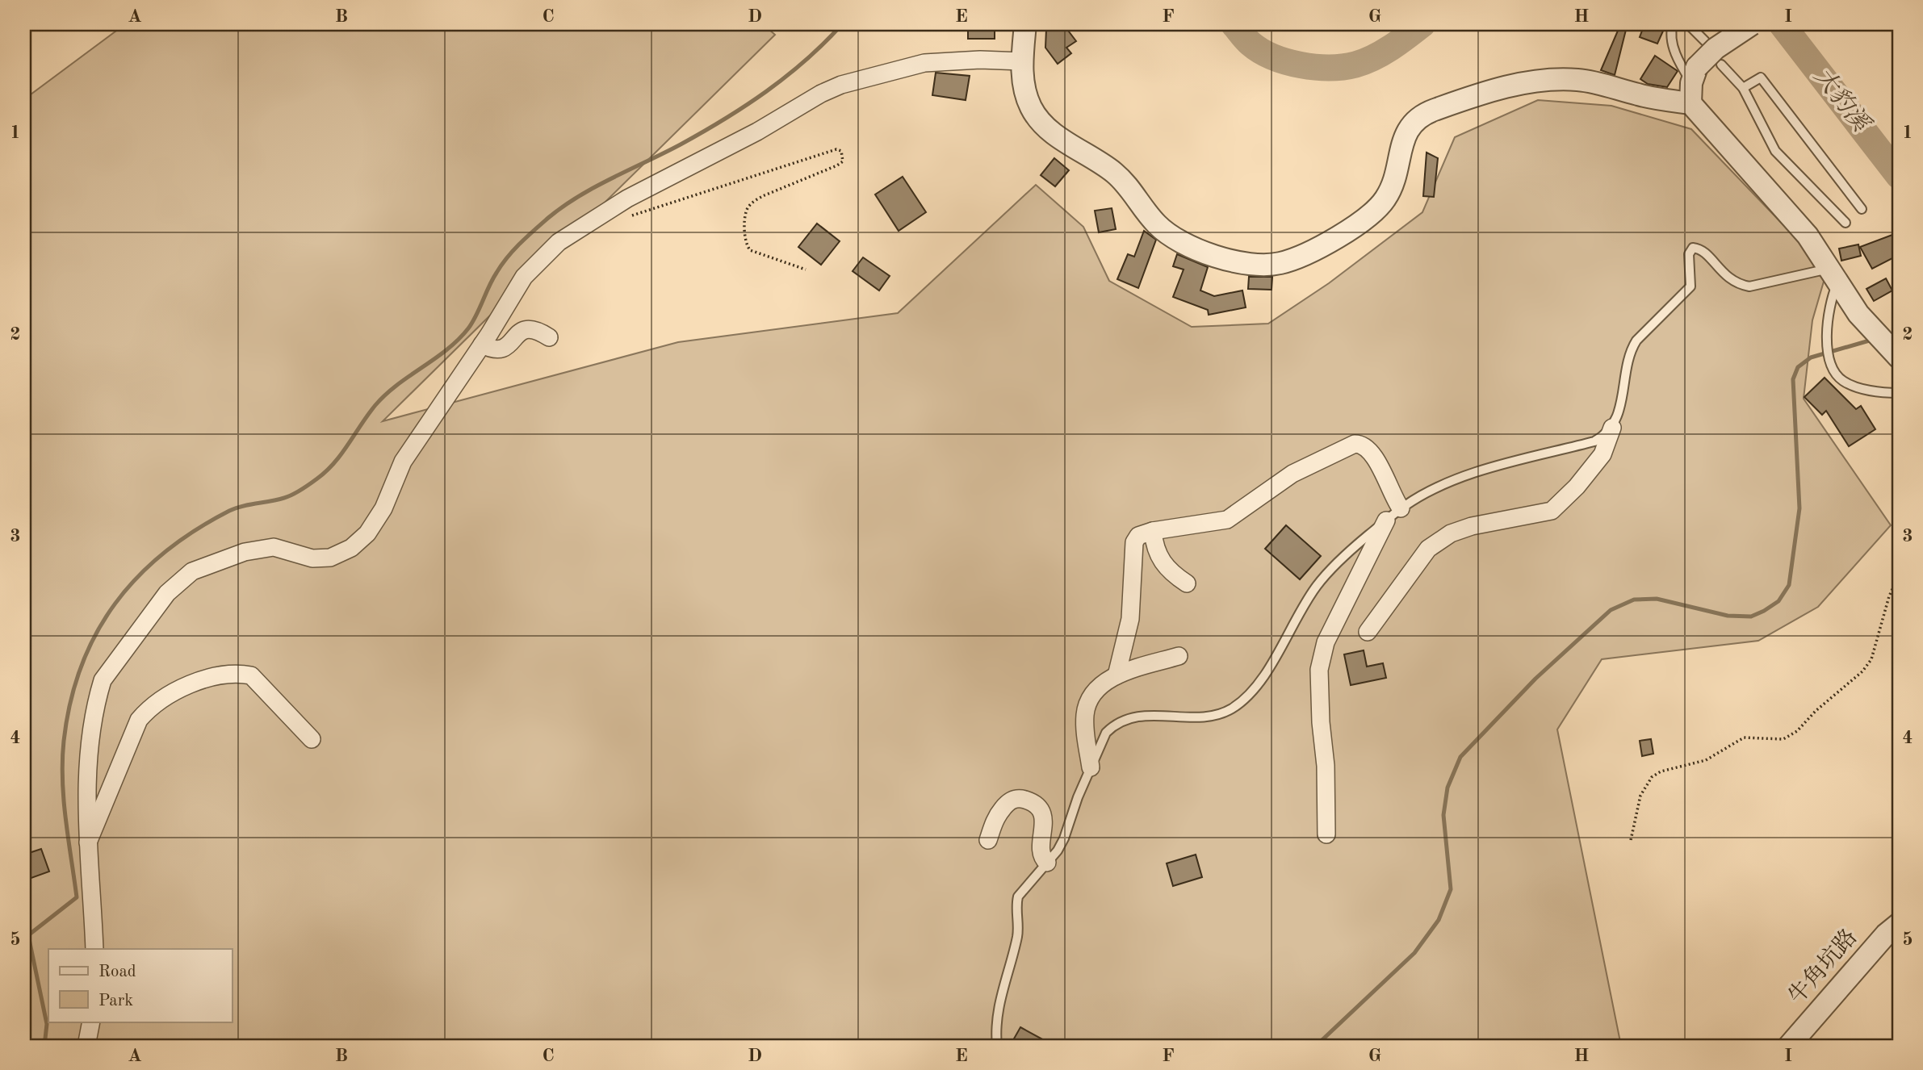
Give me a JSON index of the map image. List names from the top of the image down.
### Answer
{
  "streets": {
    "street": ["牛角坑路"]
  },
  "water": ["大豹溪"],
  "legend": ["Road", "Park"],
  "grid": {
    "columns": [
      "A",
      "B",
      "C",
      "D",
      "E",
      "F",
      "G",
      "H",
      "I"
    ],
    "rows": [
      "1",
      "2",
      "3",
      "4",
      "5"
    ]
  }
}
